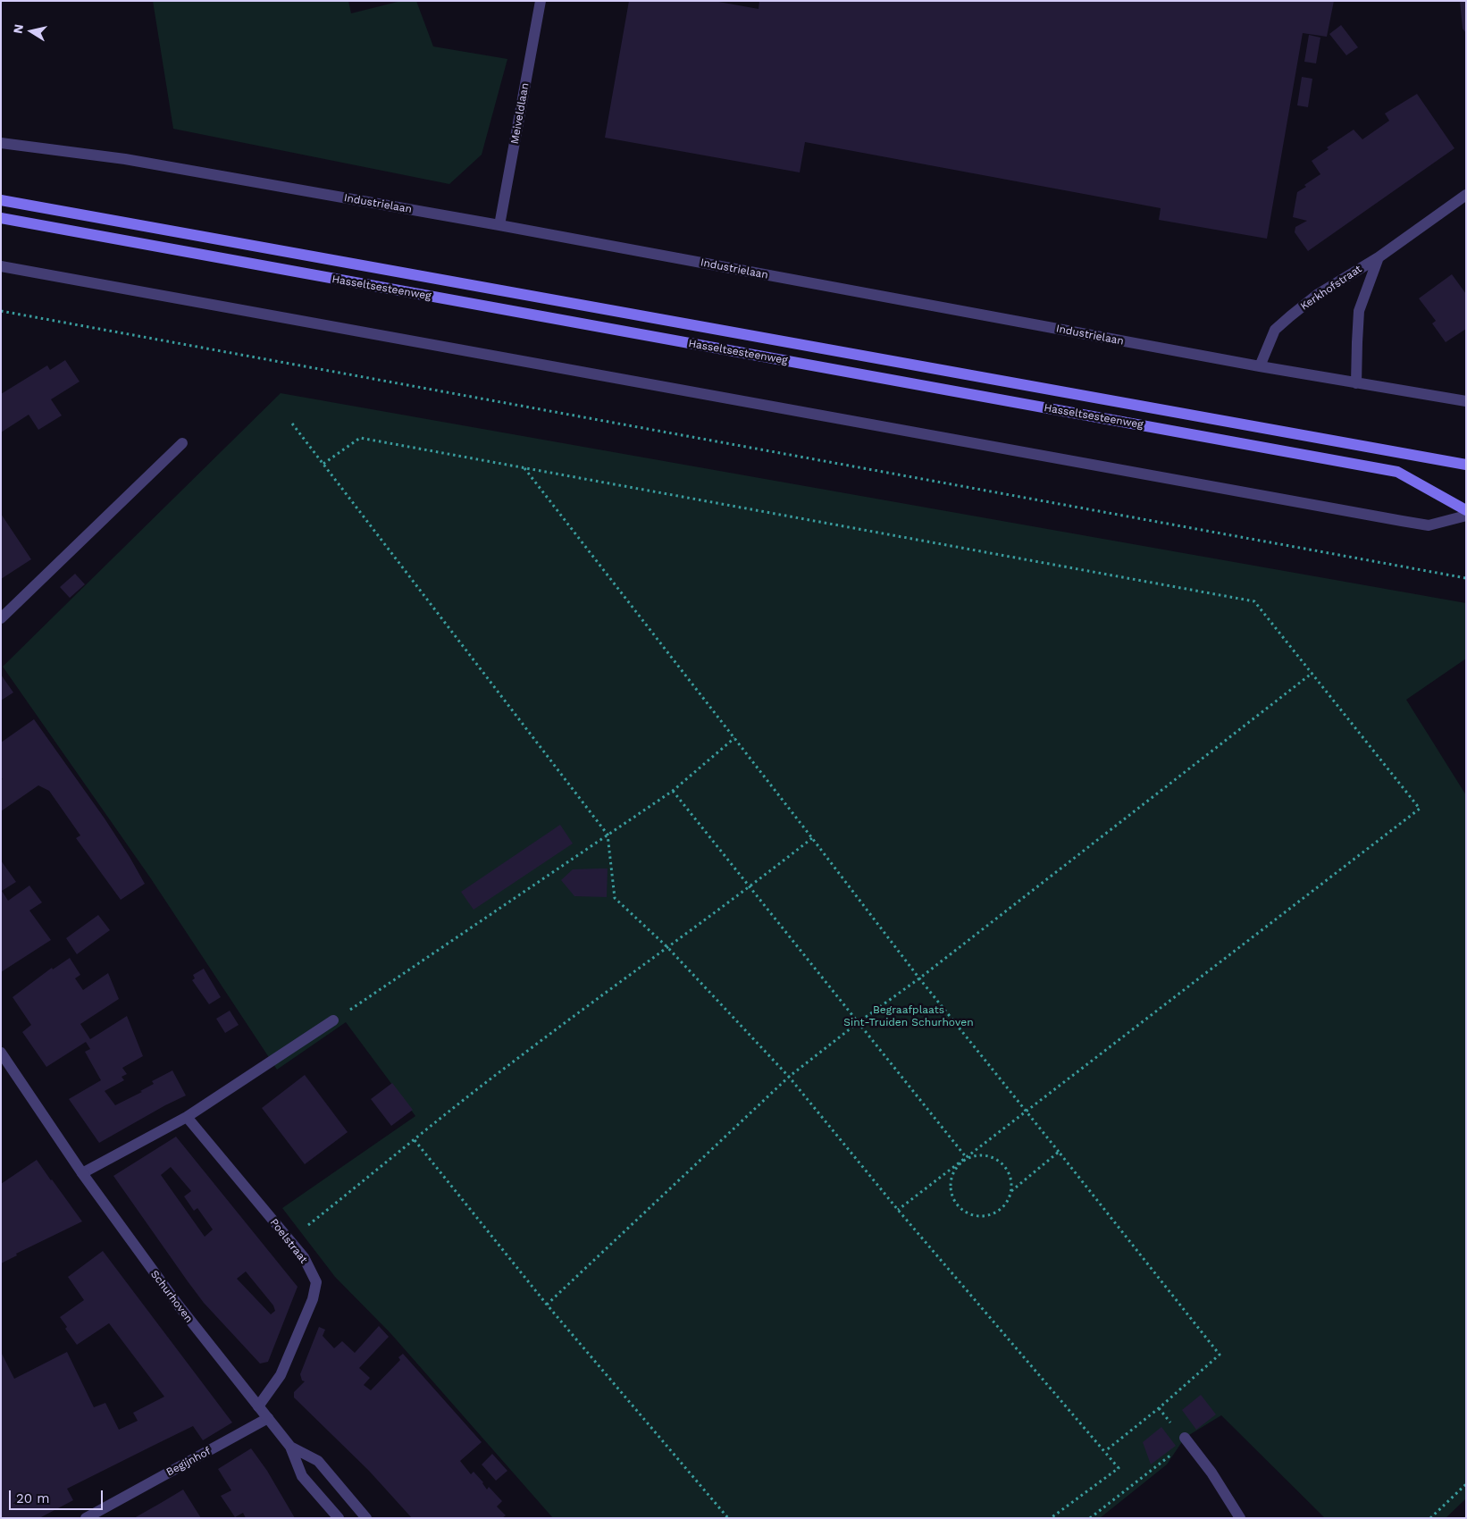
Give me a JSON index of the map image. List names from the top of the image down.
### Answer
{
  "streets": {
    "main road": ["Hasseltsesteenweg"],
    "street": [
      "Meiveldlaan",
      "Industrielaan",
      "Kerkhofstraat",
      "Poelstraat",
      "Schurhoven",
      "Begijnhof"
    ]
  },
  "crossings": [
    ["Meiveldlaan", "Industrielaan"],
    ["Industrielaan", "Kerkhofstraat"],
    ["Poelstraat", "Schurhoven"],
    ["Schurhoven", "Begijnhof"]
  ],
  "parks": ["Begraafplaats Sint-Truiden Schurhoven"],
  "scale_bar": "20 m",
  "north": "left"
}
